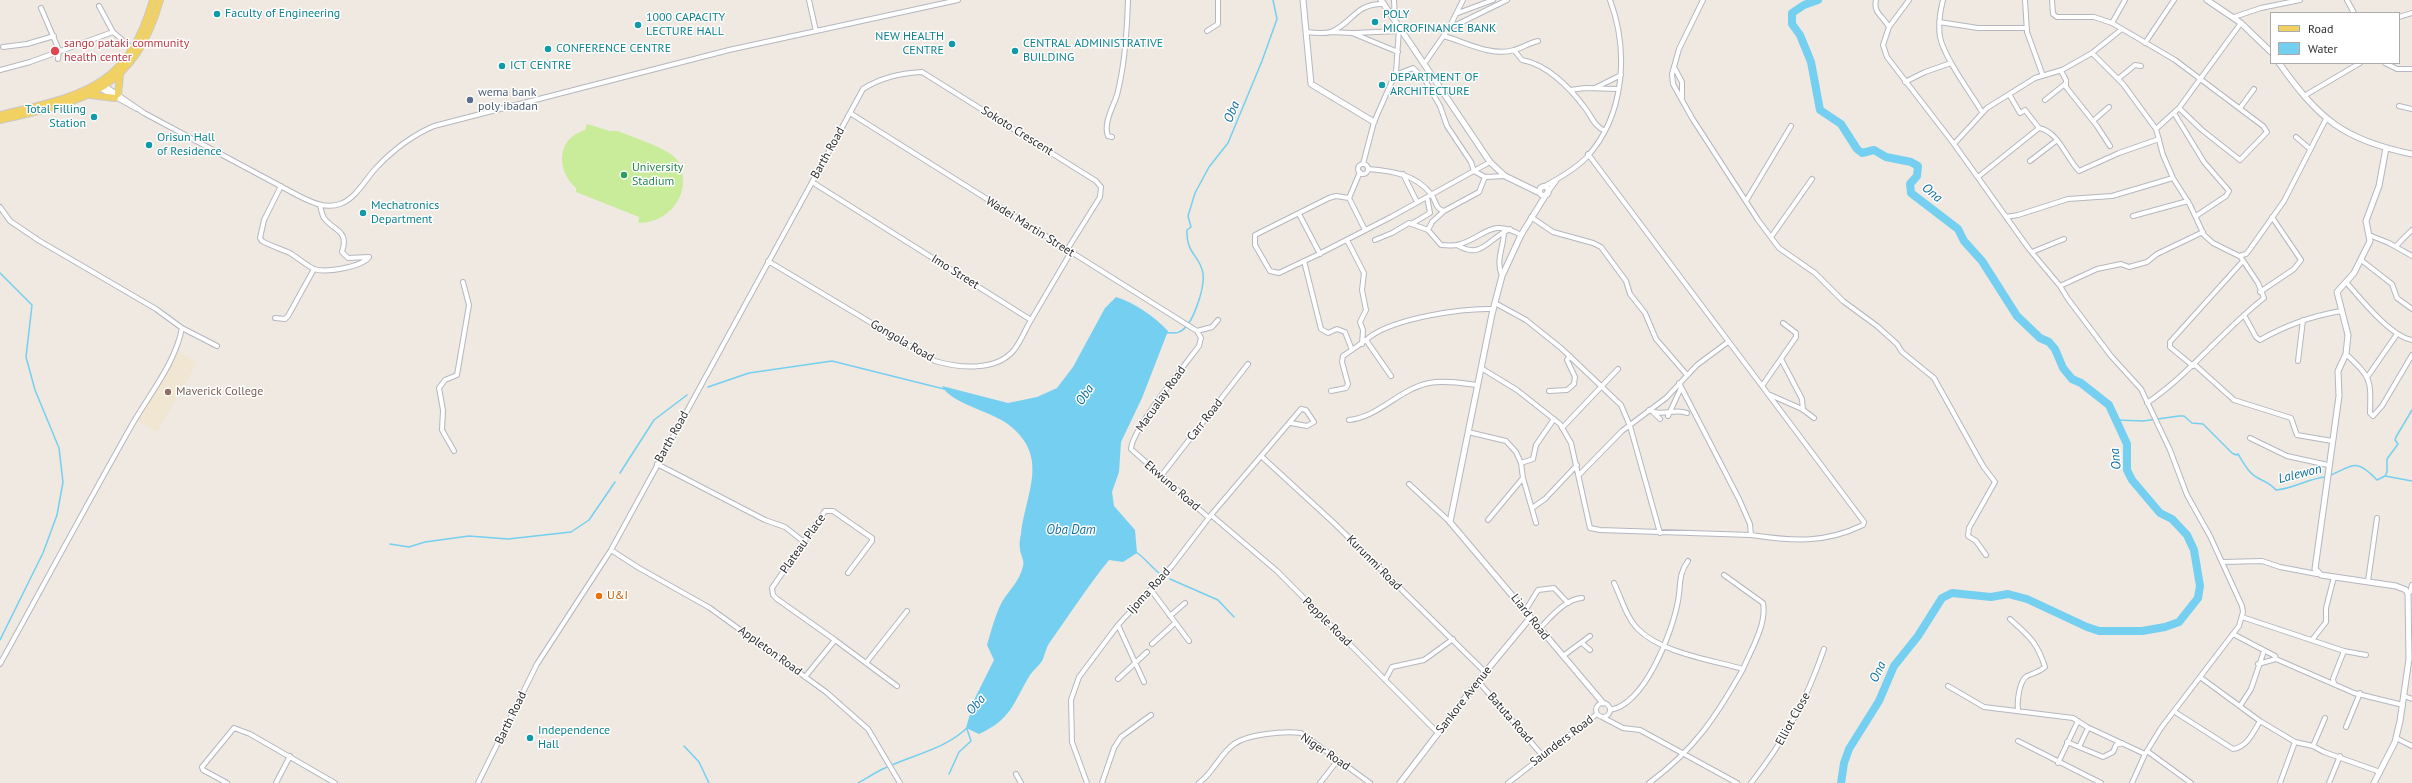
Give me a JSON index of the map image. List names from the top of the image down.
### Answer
{
  "streets": {
    "street": [
      "Sokoto Crescent",
      "Barth Road",
      "Wadei Martin Street",
      "Imo Street",
      "Gongola Road",
      "Macualay Road",
      "Carr Road",
      "Ekwuno Road",
      "Plateau Place",
      "Kurunmi Road",
      "Ijoma Road",
      "Liard Road",
      "Pepple Road",
      "Appleton Road",
      "Sankore Avenue",
      "Batuta Road",
      "Elliot Close",
      "Saunders Road",
      "Niger Road"
    ]
  },
  "crossings": [
    ["Sokoto Crescent", "Barth Road"],
    ["Sokoto Crescent", "Wadei Martin Street"],
    ["Barth Road", "Wadei Martin Street"],
    ["Barth Road", "Imo Street"],
    ["Barth Road", "Gongola Road"],
    ["Barth Road", "Appleton Road"],
    ["Wadei Martin Street", "Macualay Road"],
    ["Imo Street", "Gongola Road"],
    ["Macualay Road", "Ekwuno Road"],
    ["Carr Road", "Ekwuno Road"],
    ["Ekwuno Road", "Ijoma Road"],
    ["Ekwuno Road", "Pepple Road"],
    ["Kurunmi Road", "Ijoma Road"],
    ["Kurunmi Road", "Sankore Avenue"],
    ["Ijoma Road", "Pepple Road"],
    ["Liard Road", "Sankore Avenue"],
    ["Liard Road", "Saunders Road"],
    ["Pepple Road", "Sankore Avenue"],
    ["Sankore Avenue", "Batuta Road"],
    ["Batuta Road", "Saunders Road"]
  ],
  "water": [
    "Oba",
    "Ona",
    "Lalewon",
    "Oba Dam"
  ],
  "places": [
    "Faculty of Engineering",
    "POLY MICROFINANCE BANK",
    "1000 CAPACITY LECTURE HALL",
    "NEW HEALTH CENTRE",
    "CONFERENCE CENTRE",
    "sango pataki community health center",
    "CENTRAL ADMINISTRATIVE BUILDING",
    "ICT CENTRE",
    "DEPARTMENT OF ARCHITECTURE",
    "wema bank poly ibadan",
    "Total Filling Station",
    "Orisun Hall of Residence",
    "University Stadium",
    "Mechatronics Department",
    "Maverick College",
    "U&I",
    "Independence Hall"
  ],
  "legend": ["Road", "Water"]
}
